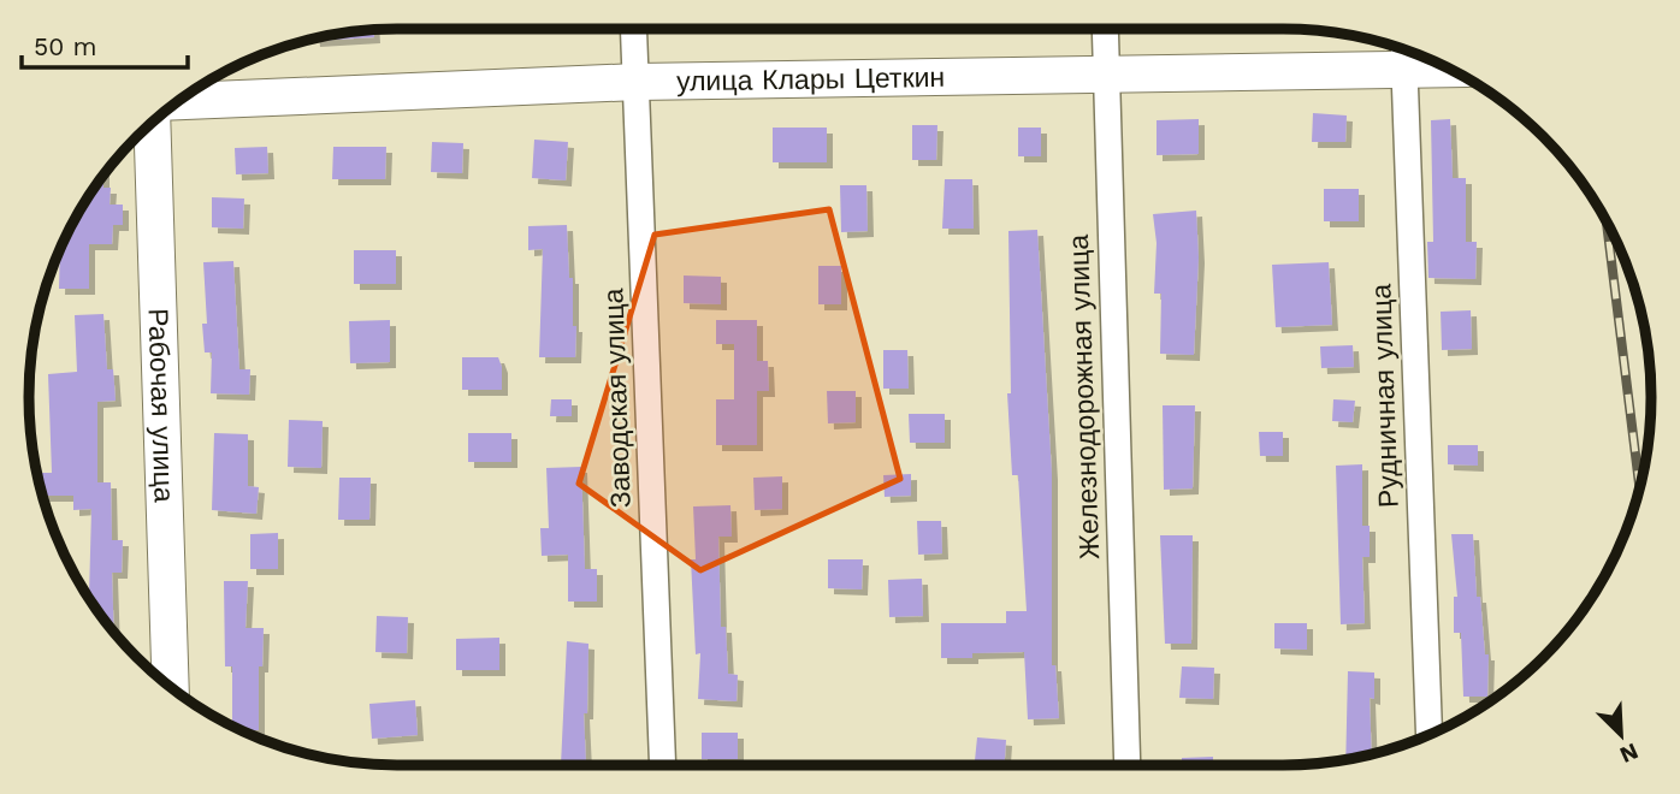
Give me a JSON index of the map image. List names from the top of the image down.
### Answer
{
  "streets": {
    "street": [
      "улица Клары Цеткин",
      "Рудничная улица",
      "Железнодорожная улица",
      "Заводская улица",
      "Рабочая улица"
    ]
  },
  "crossings": [
    ["улица Клары Цеткин", "Рудничная улица"],
    ["улица Клары Цеткин", "Железнодорожная улица"],
    ["улица Клары Цеткин", "Заводская улица"]
  ],
  "scale_bar": "50 m",
  "north": "bottom right"
}
